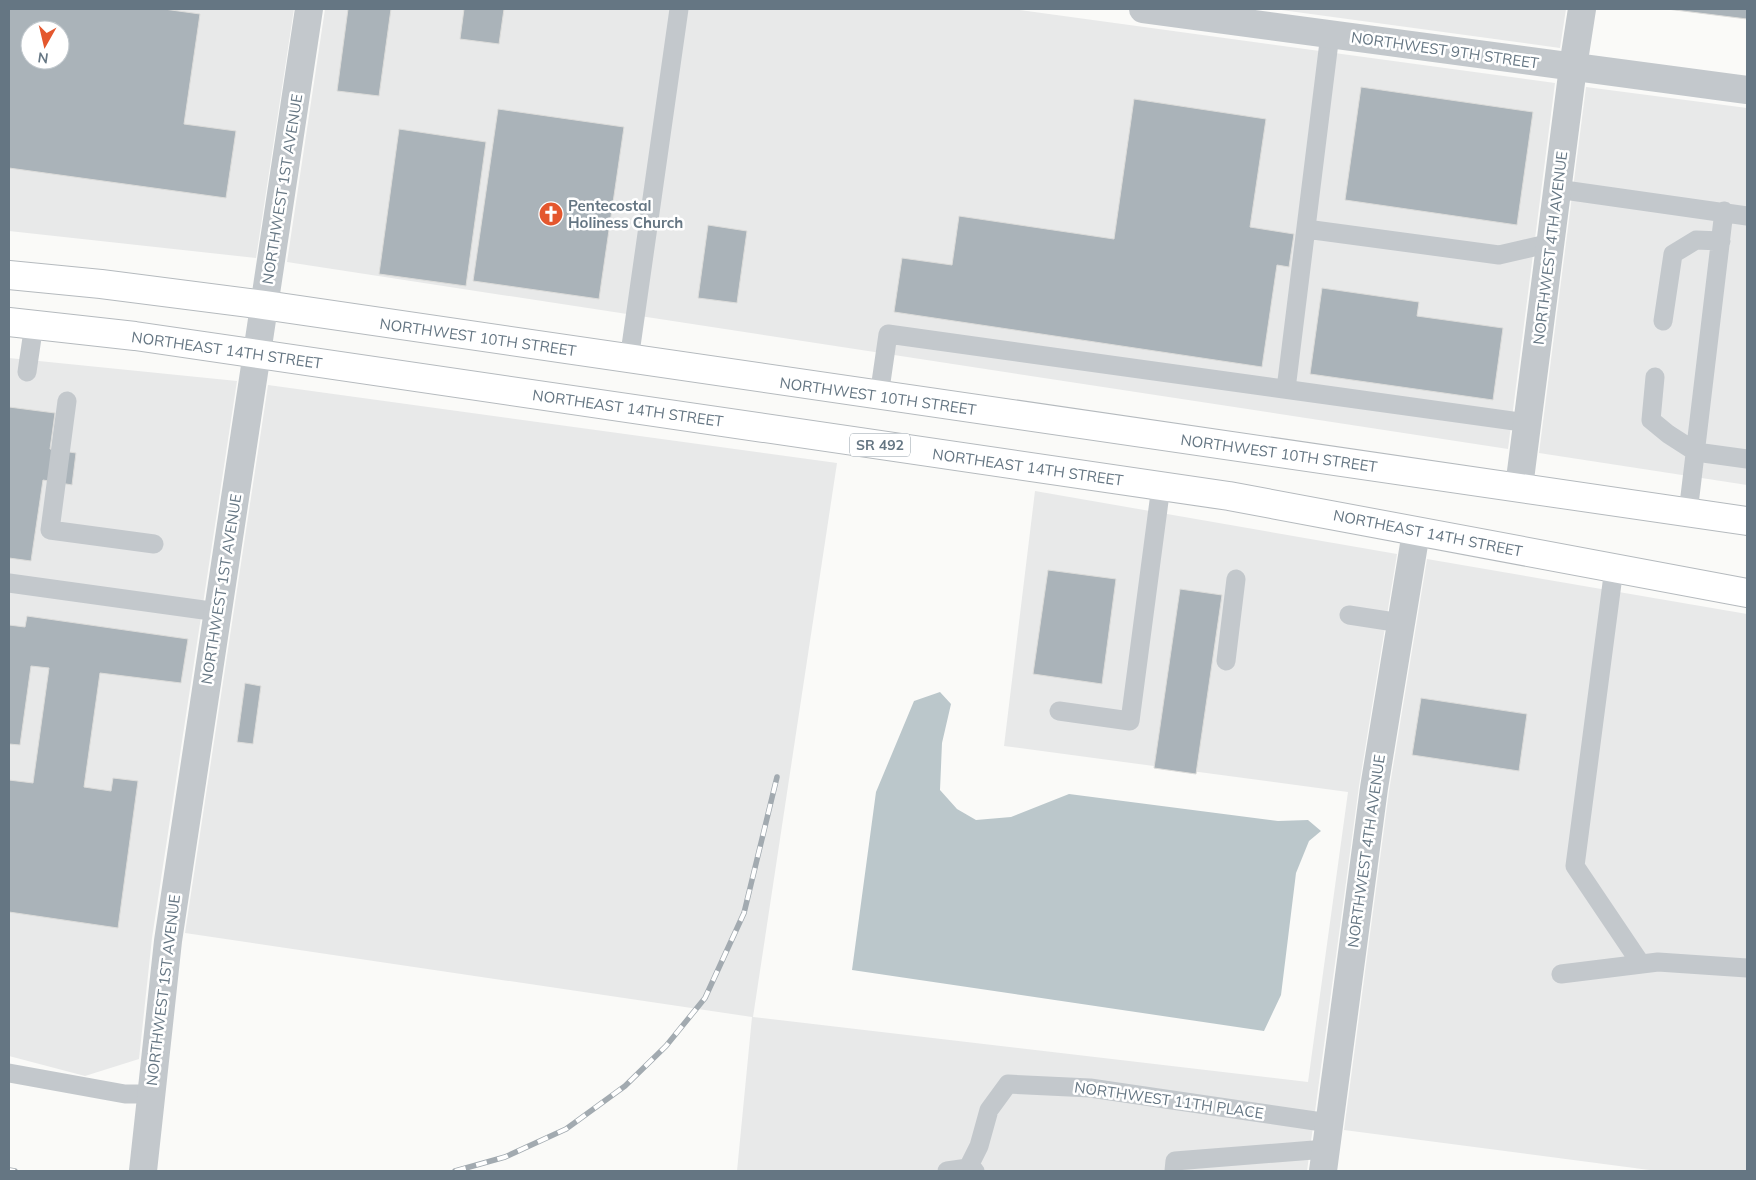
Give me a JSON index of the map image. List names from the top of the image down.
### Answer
{
  "streets": {
    "main road": ["NORTHWEST 10TH STREET", "NORTHEAST 14TH STREET", "SR 492"],
    "street": ["NORTHWEST 9TH STREET", "NORTHWEST 1ST AVENUE", "NORTHWEST 4TH AVENUE"],
    "lane": ["NORTHWEST 11TH PLACE"]
  },
  "crossings": [
    ["NORTHWEST 9TH STREET", "NORTHWEST 4TH AVENUE"],
    ["NORTHWEST 1ST AVENUE", "NORTHWEST 10TH STREET"],
    ["NORTHWEST 1ST AVENUE", "NORTHEAST 14TH STREET"],
    ["NORTHWEST 4TH AVENUE", "NORTHWEST 10TH STREET"],
    ["NORTHWEST 4TH AVENUE", "NORTHEAST 14TH STREET"],
    ["NORTHWEST 4TH AVENUE", "NORTHWEST 11TH PLACE"]
  ],
  "places": {
    "church": ["Pentecostal Holiness Church"]
  },
  "north": "bottom"
}
